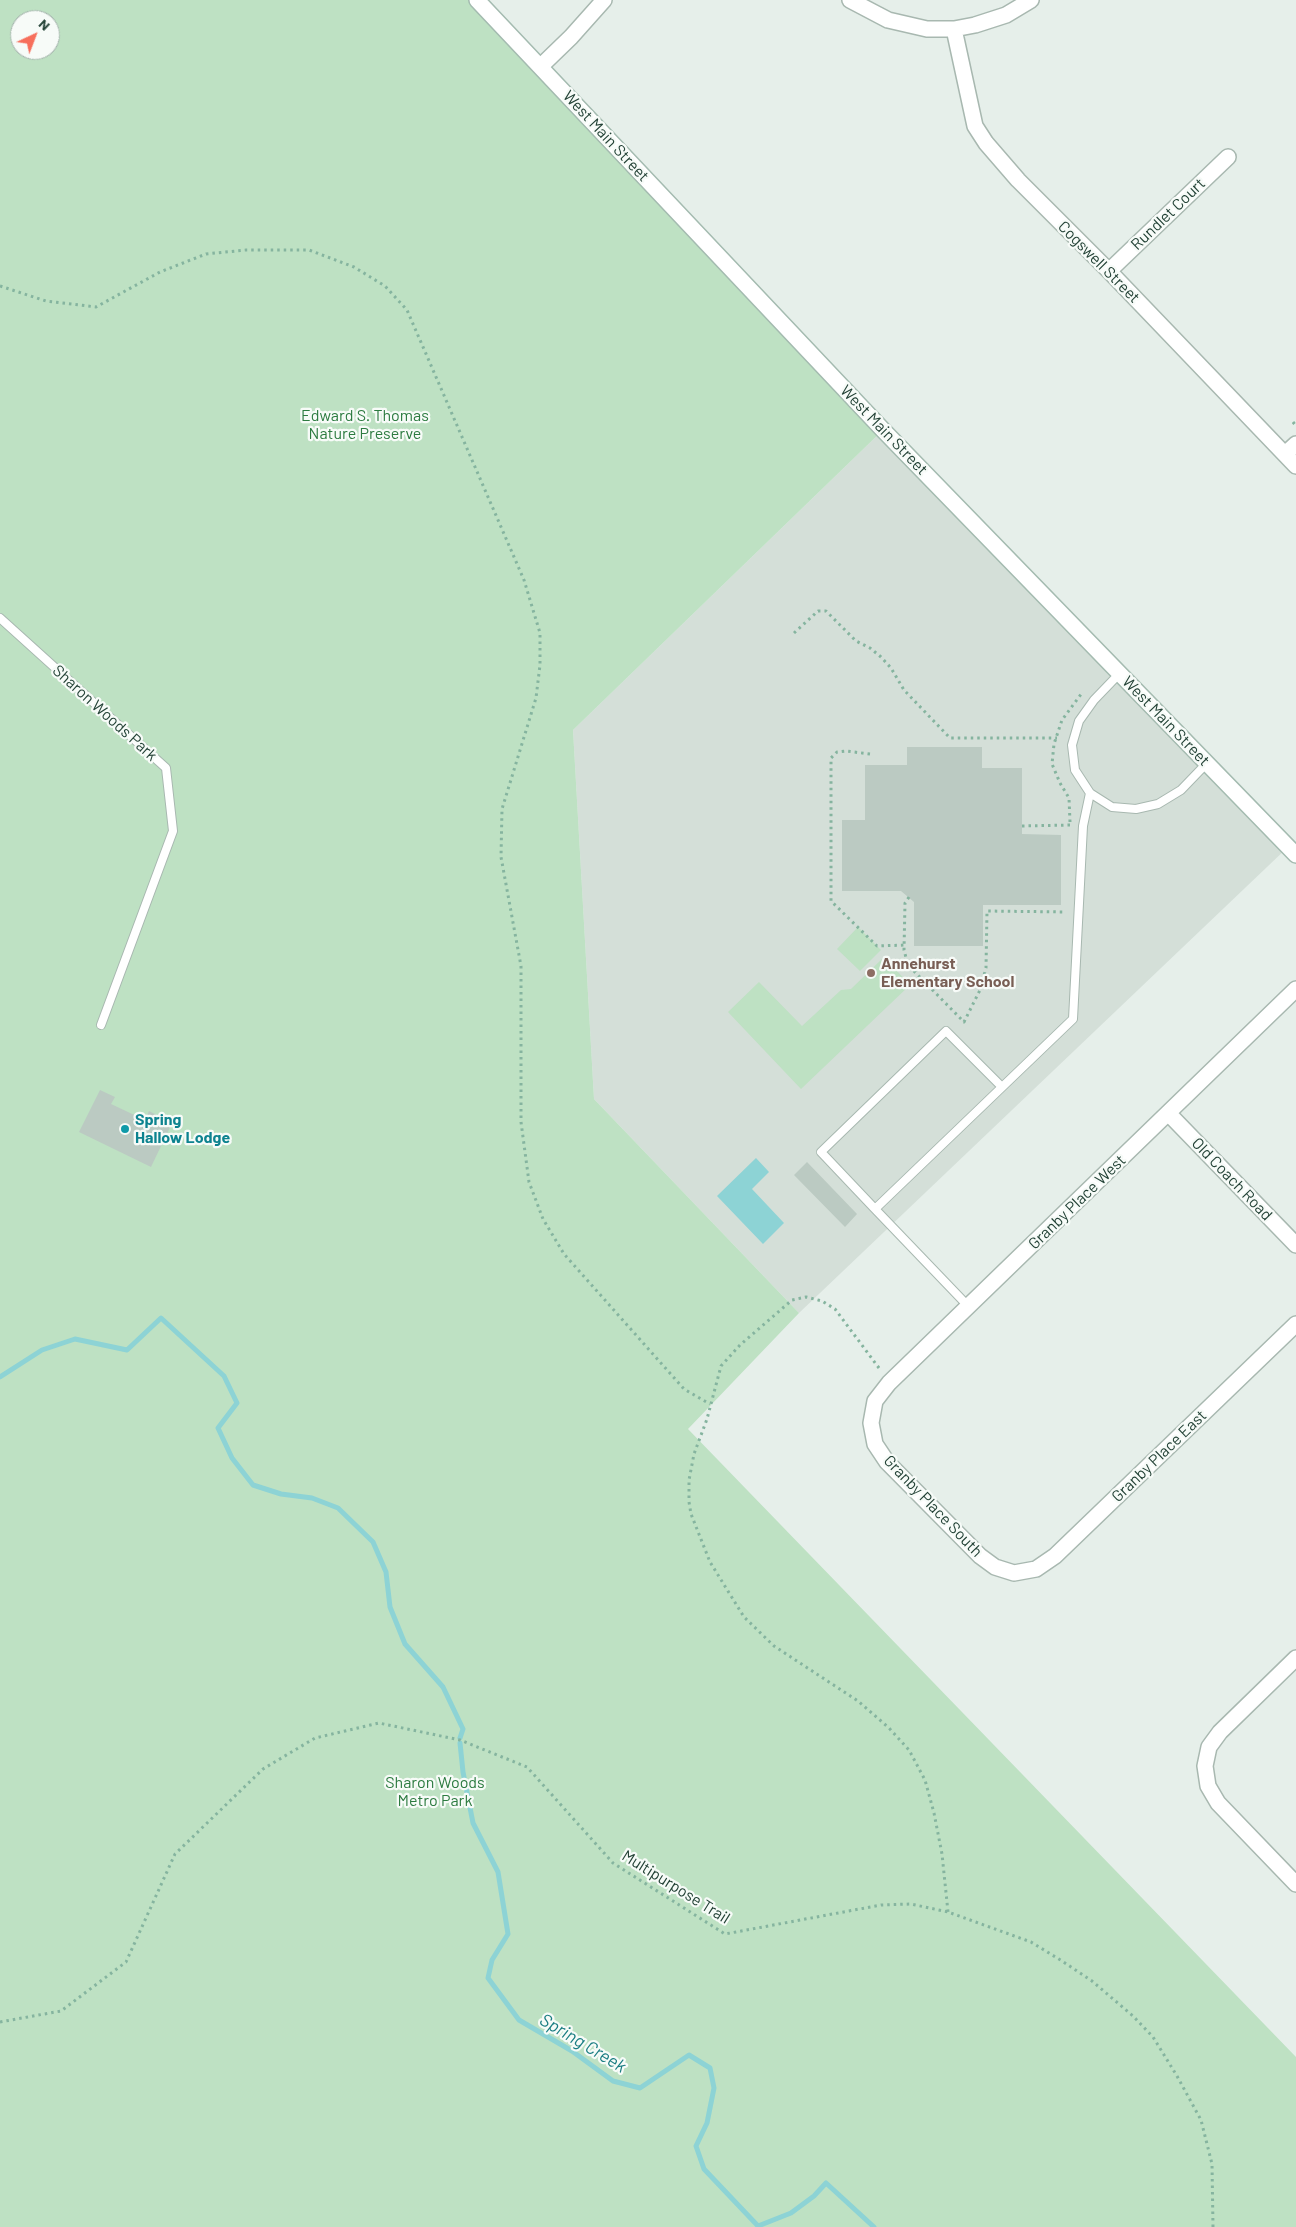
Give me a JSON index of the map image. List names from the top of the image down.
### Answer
{
  "streets": {
    "street": [
      "West Main Street",
      "Rundlet Court",
      "Cogswell Street",
      "Old Coach Road",
      "Granby Place West",
      "Granby Place East",
      "Granby Place South"
    ],
    "lane": ["Sharon Woods Park"],
    "path": ["Multipurpose Trail"]
  },
  "crossings": [
    ["Rundlet Court", "Cogswell Street"],
    ["Old Coach Road", "Granby Place West"],
    ["Granby Place West", "Granby Place South"],
    ["Granby Place East", "Granby Place South"]
  ],
  "water": ["Spring Creek"],
  "parks": ["Edward S. Thomas Nature Preserve", "Sharon Woods Metro Park"],
  "places": ["Annehurst Elementary School", "Spring Hallow Lodge"],
  "north": "top right"
}
